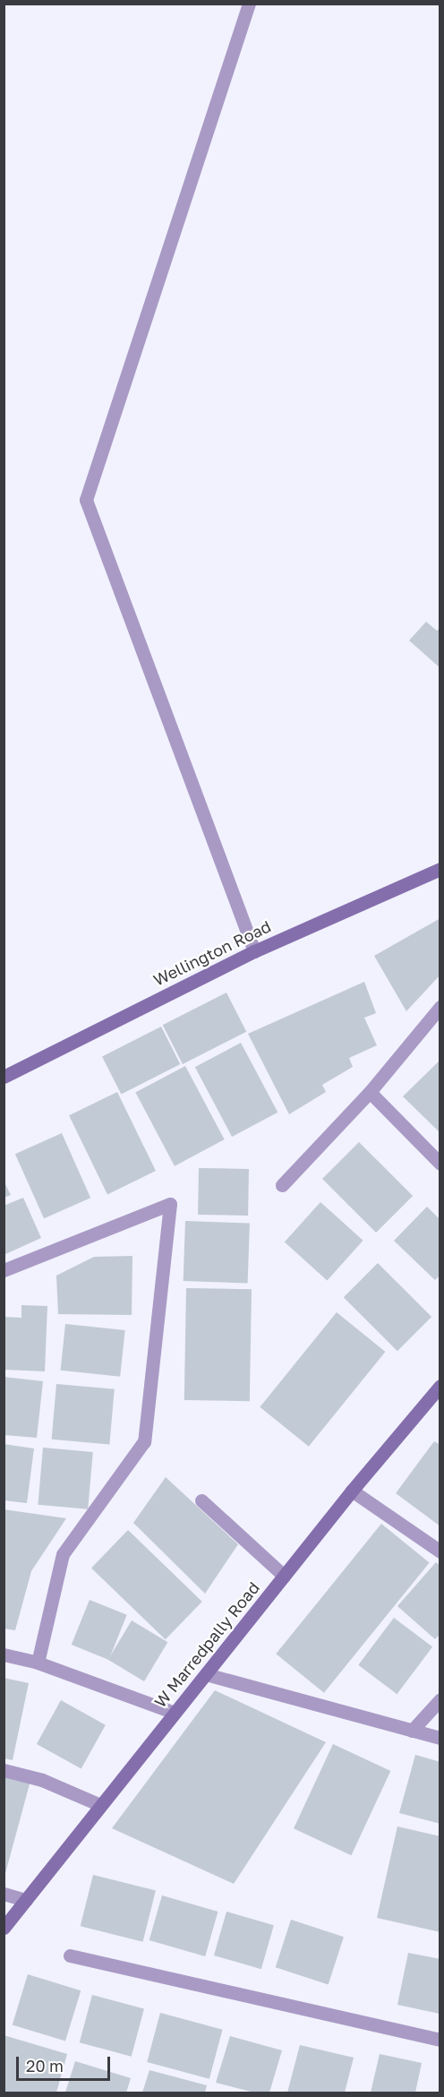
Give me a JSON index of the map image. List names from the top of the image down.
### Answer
{
  "streets": {
    "main road": ["Wellington Road", "W Marredpally Road"]
  },
  "scale_bar": "20 m"
}
